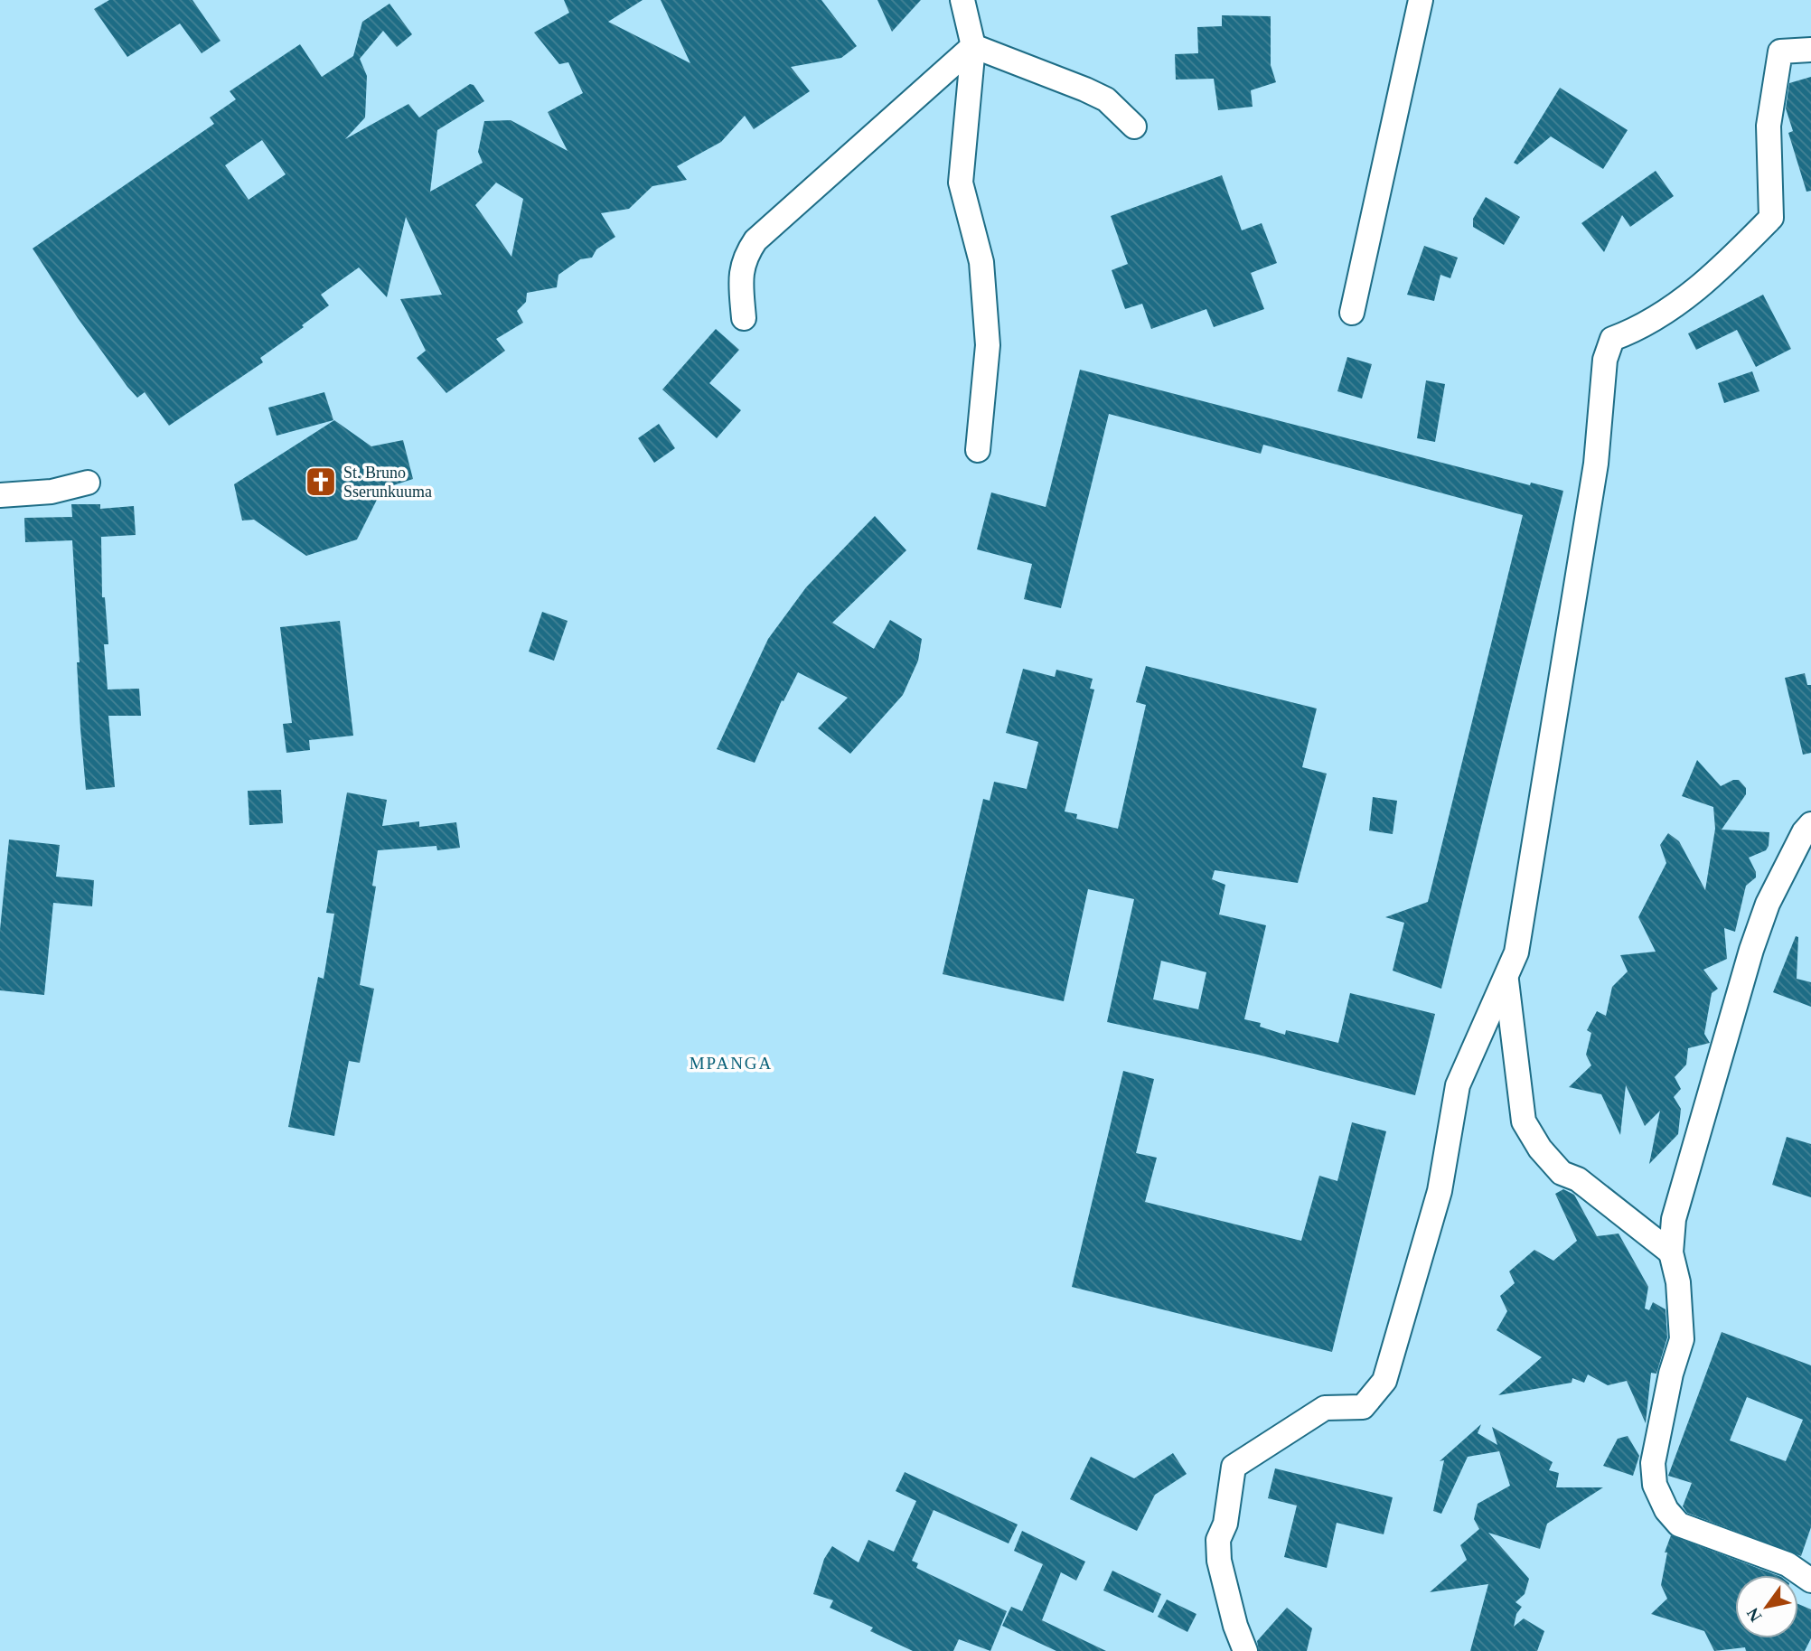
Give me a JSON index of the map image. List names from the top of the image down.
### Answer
{
  "districts": ["MPANGA"],
  "places": {
    "church": ["St. Bruno Sserunkuuma"]
  },
  "north": "bottom left"
}
